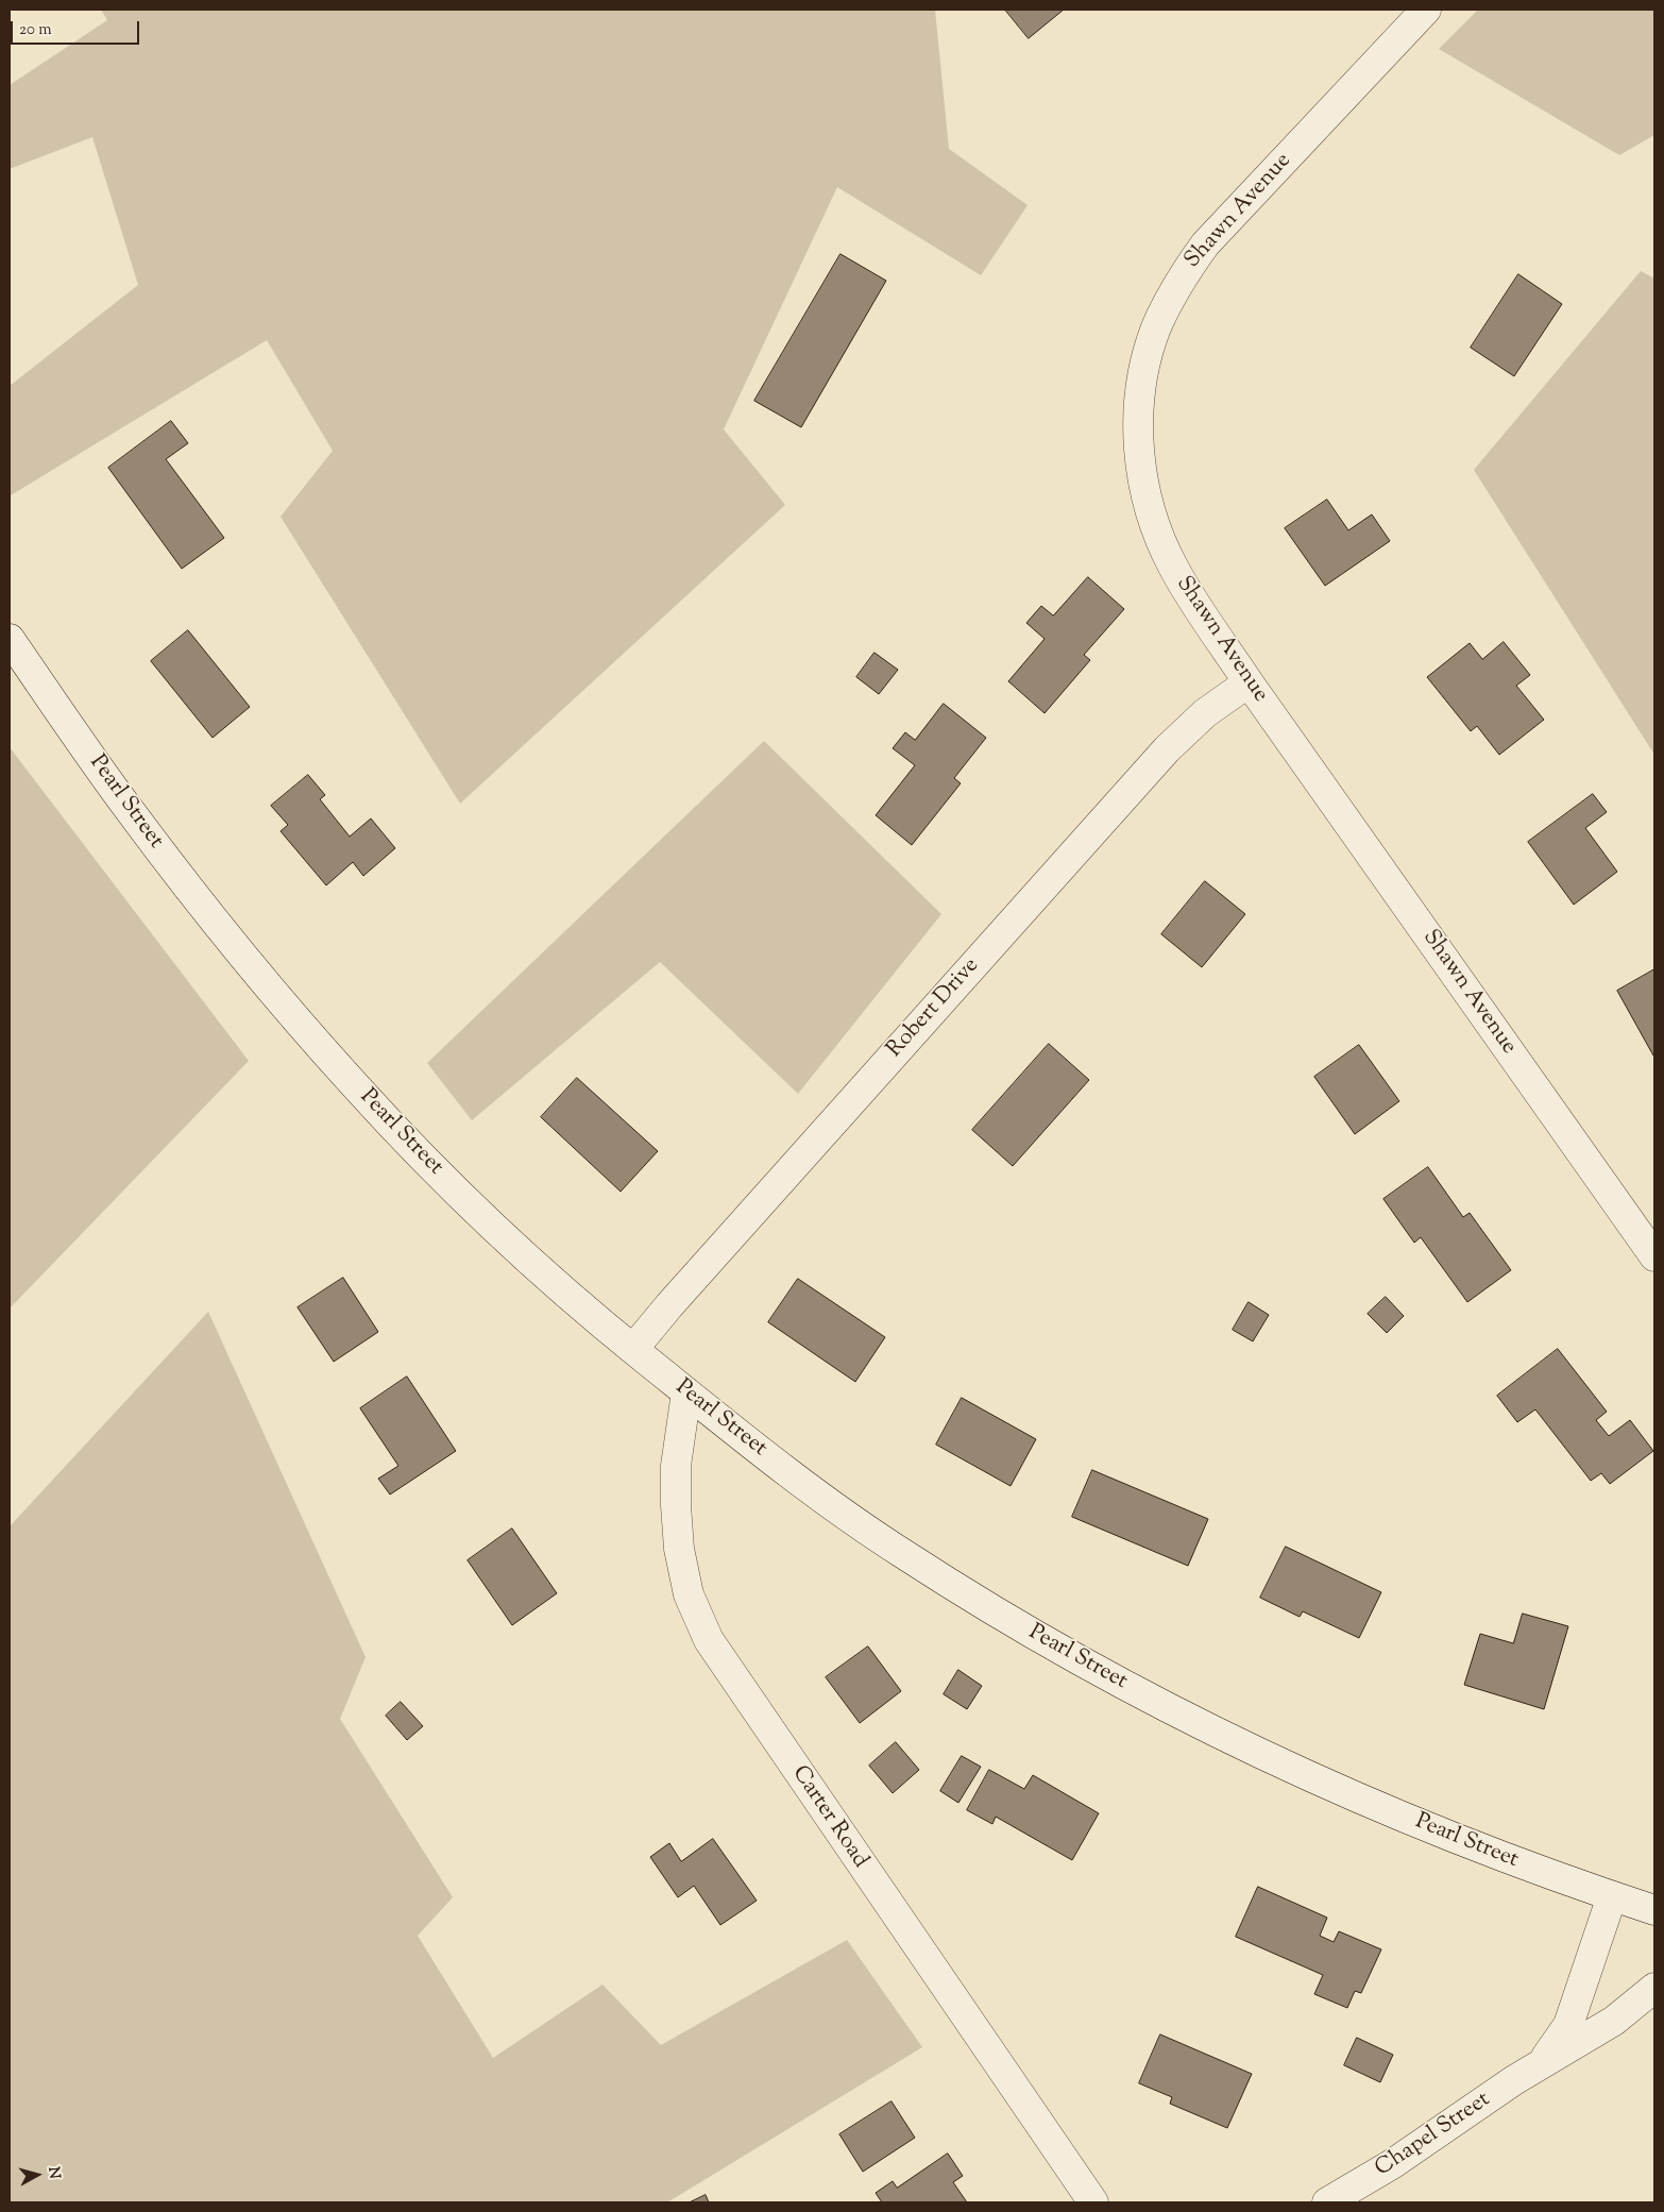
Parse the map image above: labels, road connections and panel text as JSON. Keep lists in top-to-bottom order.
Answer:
{
  "streets": {
    "street": [
      "Shawn Avenue",
      "Pearl Street",
      "Robert Drive",
      "Carter Road",
      "Chapel Street"
    ]
  },
  "crossings": [
    ["Shawn Avenue", "Robert Drive"],
    ["Pearl Street", "Robert Drive"],
    ["Pearl Street", "Carter Road"],
    ["Pearl Street", "Chapel Street"]
  ],
  "scale_bar": "20 m",
  "north": "right"
}
